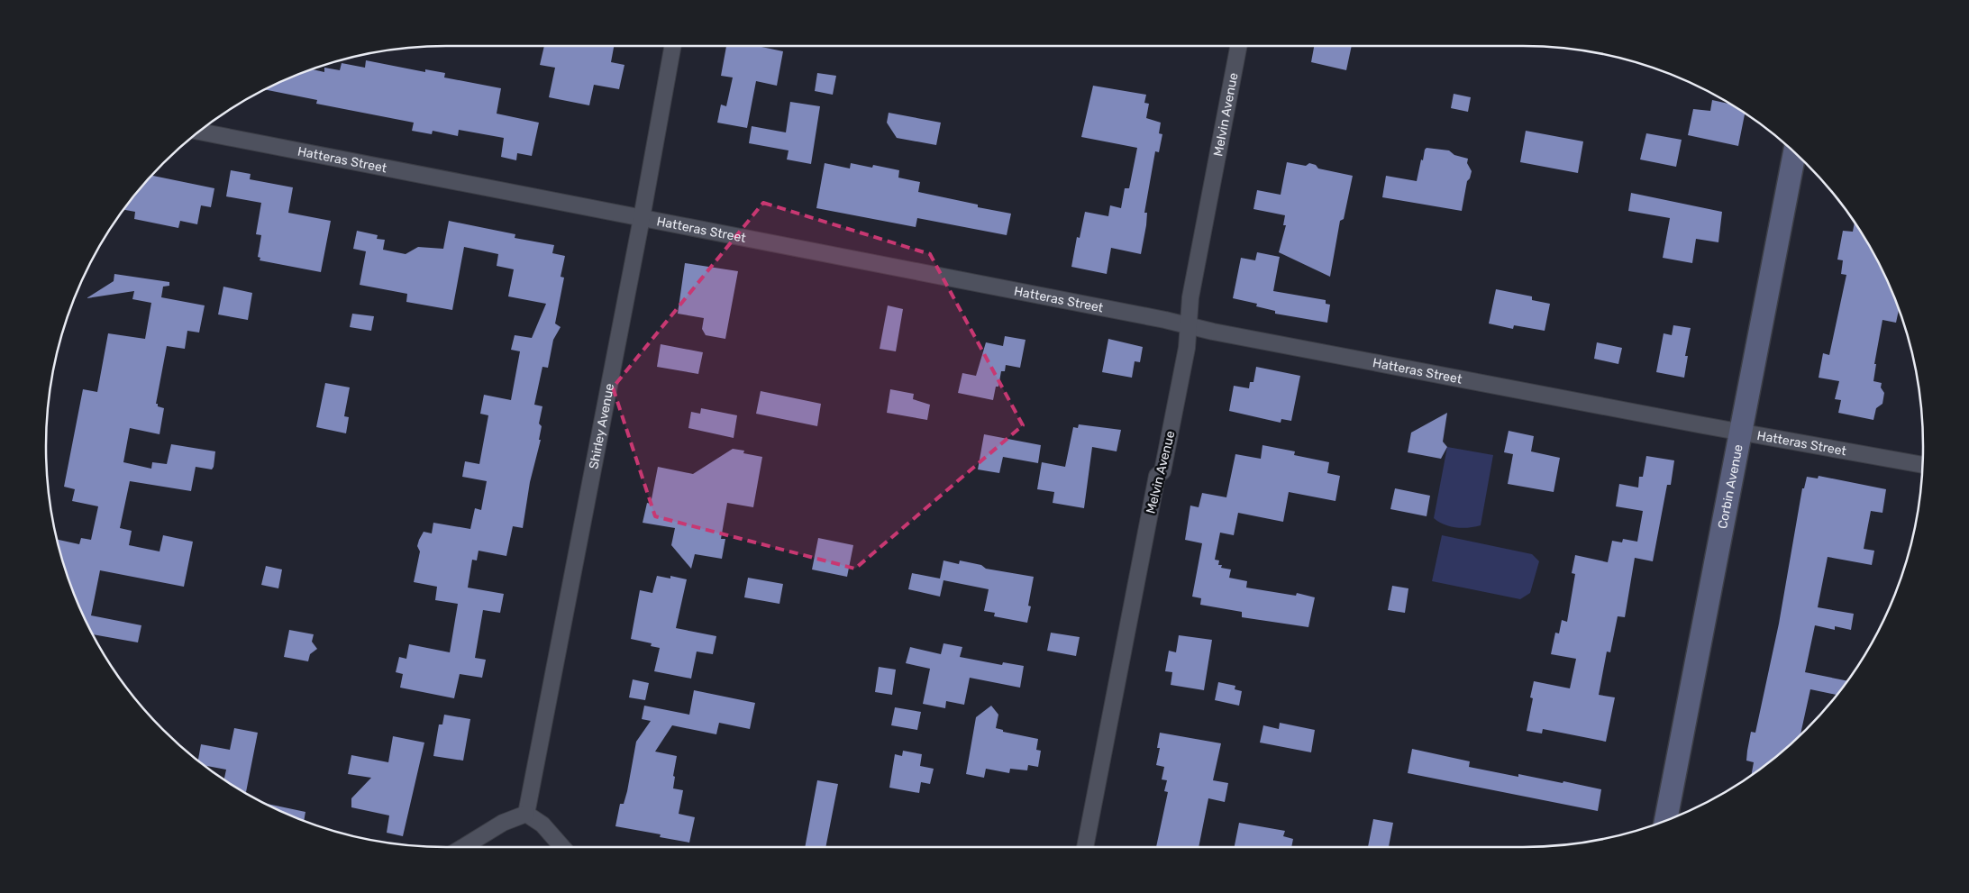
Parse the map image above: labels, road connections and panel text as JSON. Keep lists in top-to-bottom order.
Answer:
{
  "streets": {
    "main road": ["Corbin Avenue"],
    "street": ["Melvin Avenue", "Hatteras Street", "Shirley Avenue"]
  },
  "crossings": [
    ["Melvin Avenue", "Hatteras Street"],
    ["Hatteras Street", "Shirley Avenue"],
    ["Hatteras Street", "Corbin Avenue"]
  ]
}
